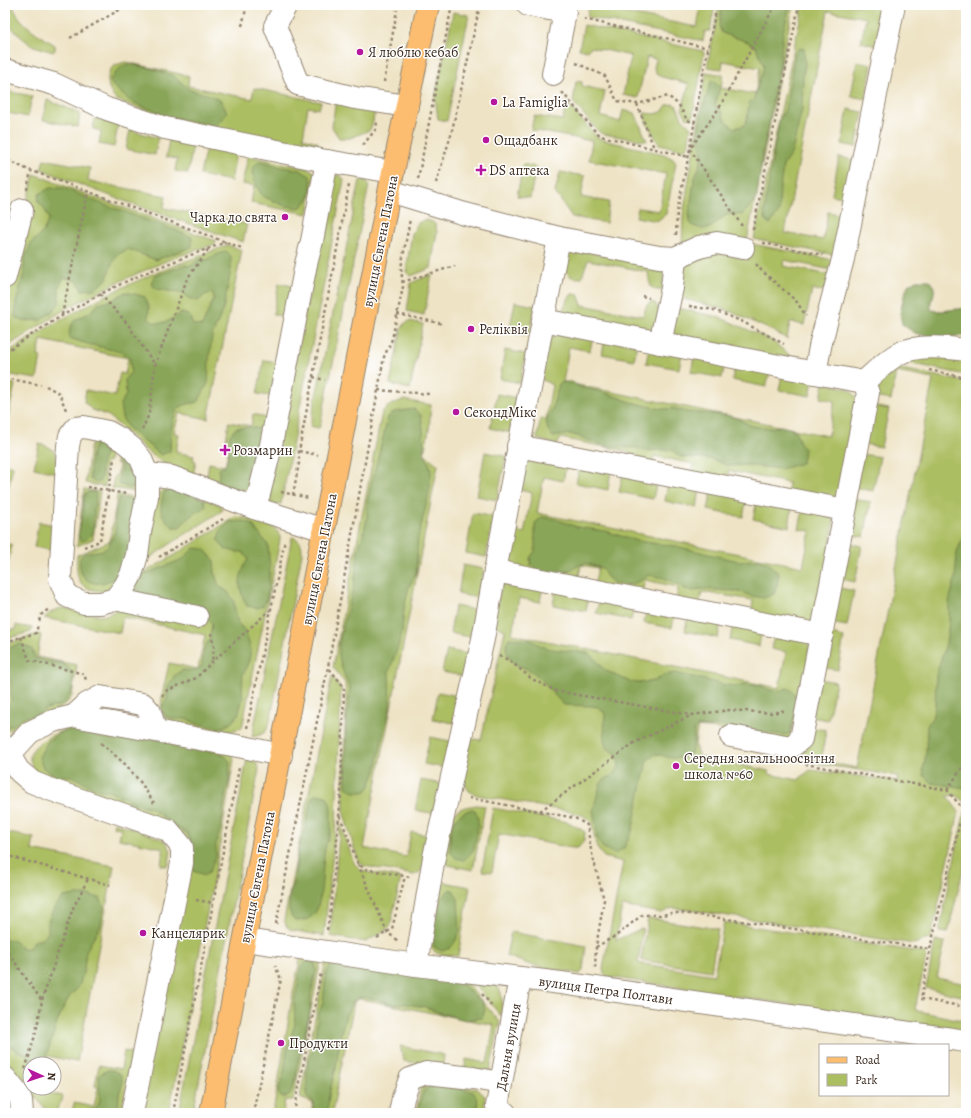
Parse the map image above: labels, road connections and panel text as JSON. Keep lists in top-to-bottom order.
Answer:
{
  "streets": {
    "main road": ["вулиця Євгена Патона"],
    "street": ["вулиця Петра Полтави", "Дальня вулиця"]
  },
  "crossings": [
    ["вулиця Євгена Патона", "вулиця Петра Полтави"],
    ["вулиця Петра Полтави", "Дальня вулиця"]
  ],
  "places": {
    "other": [
      "Я люблю кебаб",
      "La Famiglia",
      "Ощадбанк",
      "Чарка до свята",
      "Реліквія",
      "СекондМікс",
      "Середня загальноосвітня школа №60",
      "Канцелярик",
      "Продукти"
    ],
    "health": ["DS аптека", "Розмарин"]
  },
  "legend": ["Road", "Park"],
  "north": "right"
}
